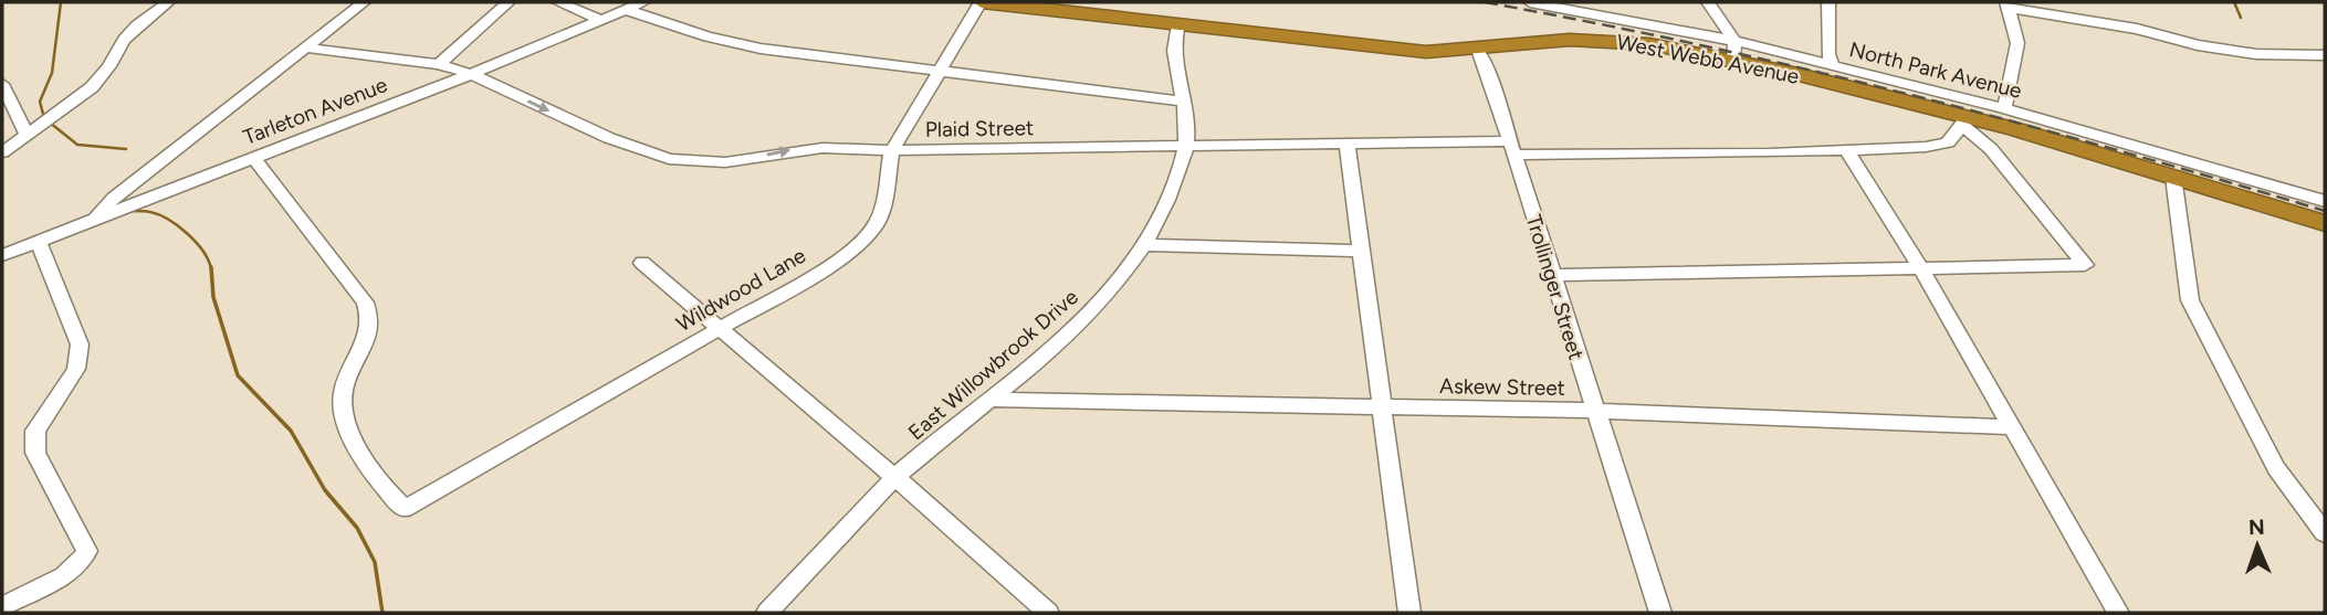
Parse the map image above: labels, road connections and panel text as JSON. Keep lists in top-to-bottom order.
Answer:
{
  "streets": {
    "highway": ["West Webb Avenue"],
    "street": [
      "North Park Avenue",
      "Tarleton Avenue",
      "Plaid Street",
      "Trollinger Street",
      "Wildwood Lane",
      "East Willowbrook Drive",
      "Askew Street"
    ]
  },
  "crossings": [
    ["West Webb Avenue", "North Park Avenue"],
    ["West Webb Avenue", "Plaid Street"],
    ["West Webb Avenue", "Trollinger Street"],
    ["West Webb Avenue", "Wildwood Lane"],
    ["West Webb Avenue", "East Willowbrook Drive"],
    ["Tarleton Avenue", "Plaid Street"],
    ["Tarleton Avenue", "Wildwood Lane"],
    ["Plaid Street", "Trollinger Street"],
    ["Plaid Street", "Wildwood Lane"],
    ["Plaid Street", "East Willowbrook Drive"],
    ["Trollinger Street", "Askew Street"],
    ["East Willowbrook Drive", "Askew Street"]
  ],
  "north": "top"
}
